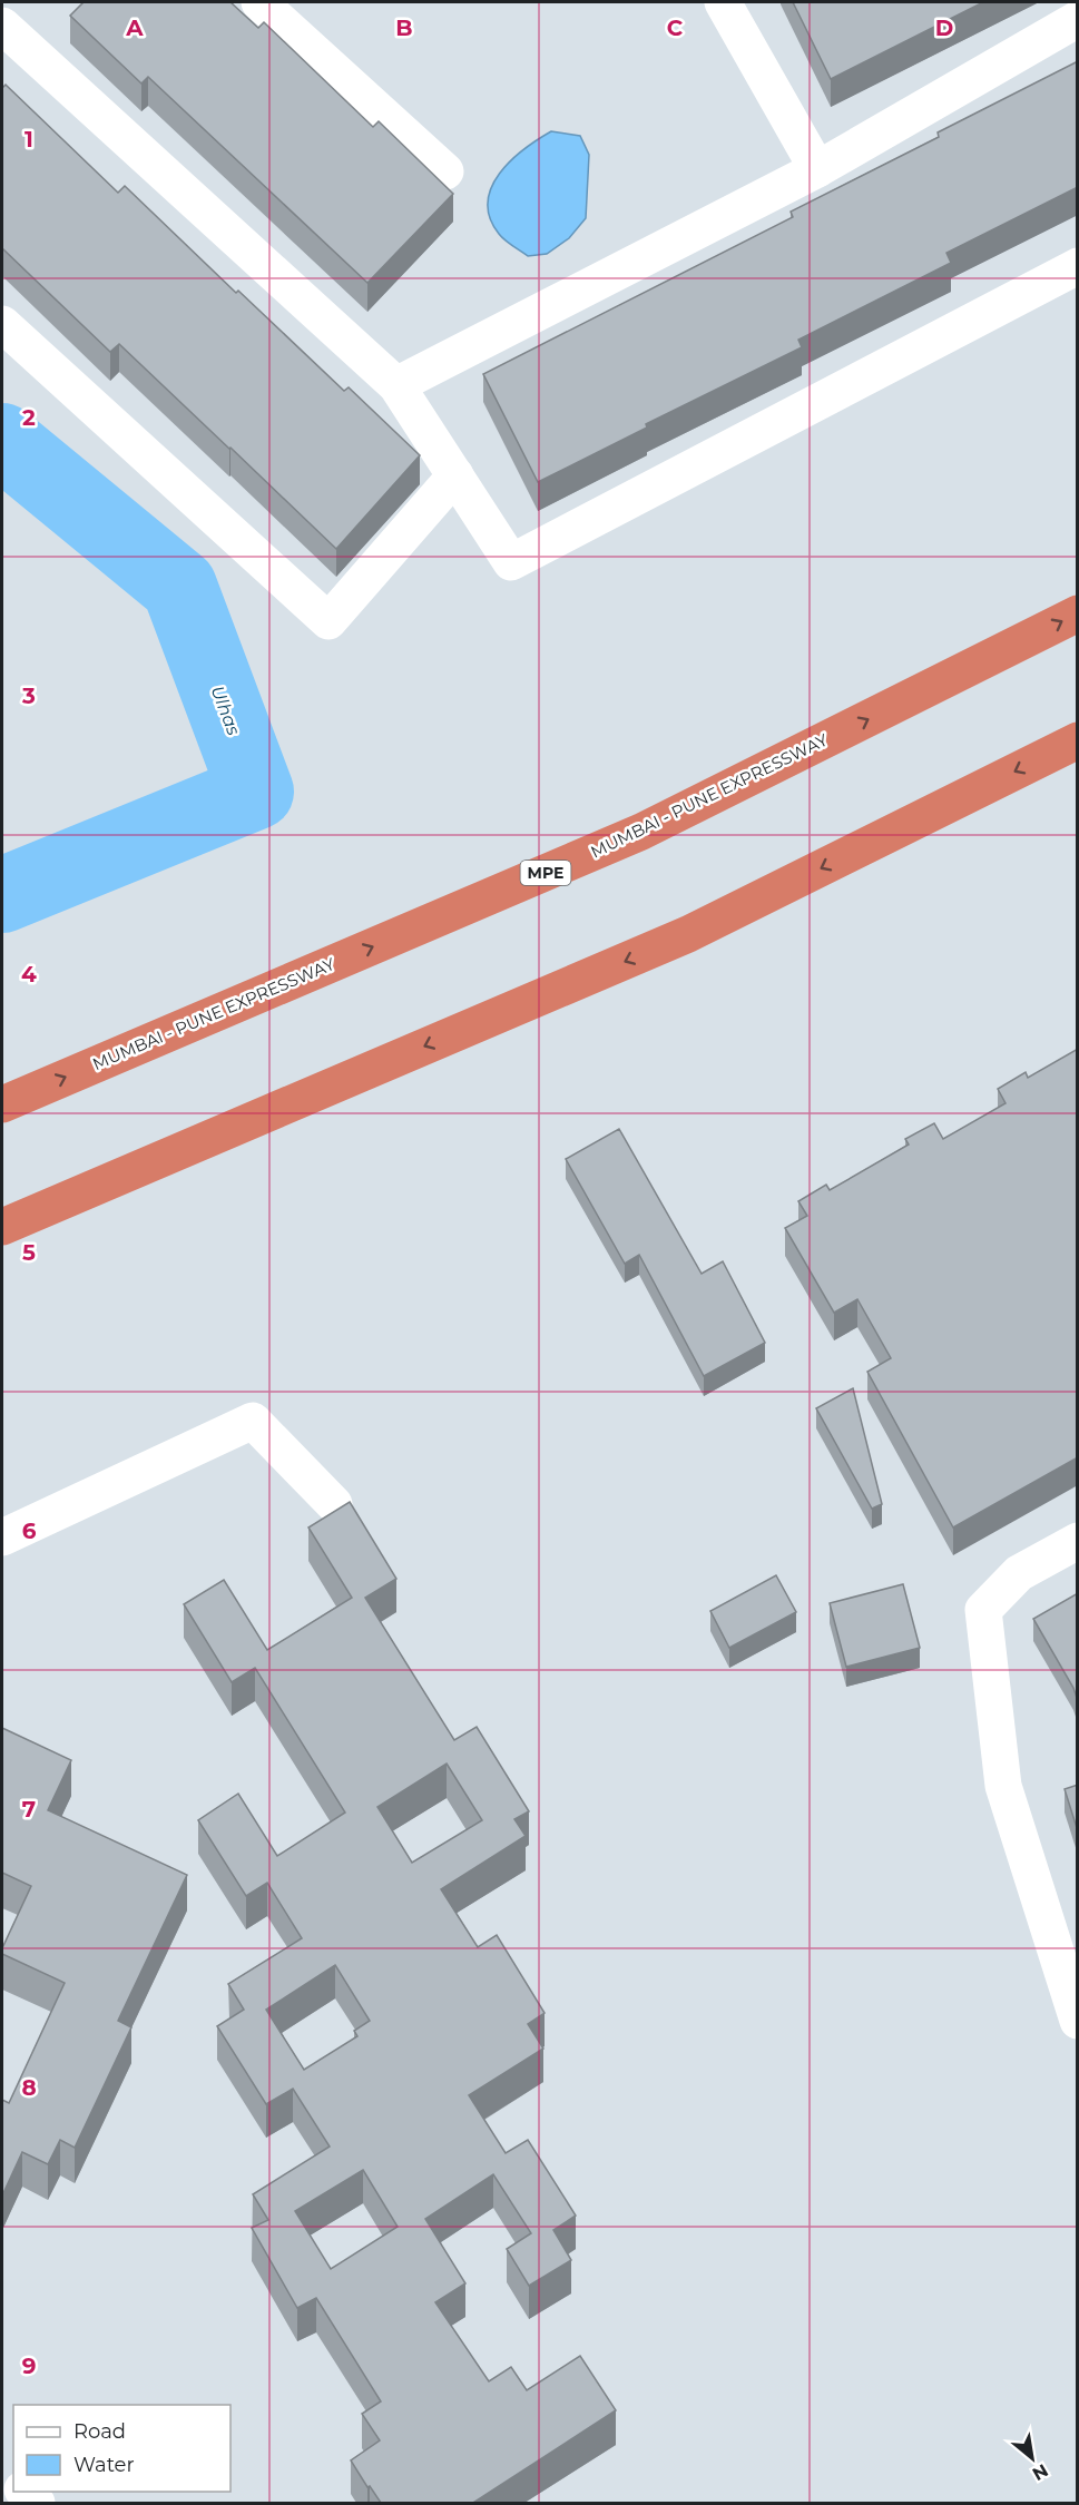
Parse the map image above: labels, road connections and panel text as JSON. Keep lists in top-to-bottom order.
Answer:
{
  "streets": {
    "highway": ["MUMBAI - PUNE EXPRESSWAY", "MPE"]
  },
  "water": ["Ulhas"],
  "legend": ["Road", "Water"],
  "north": "bottom right",
  "grid": {
    "columns": [
      "A",
      "B",
      "C",
      "D"
    ],
    "rows": [
      "1",
      "2",
      "3",
      "4",
      "5",
      "6",
      "7",
      "8",
      "9"
    ]
  }
}
